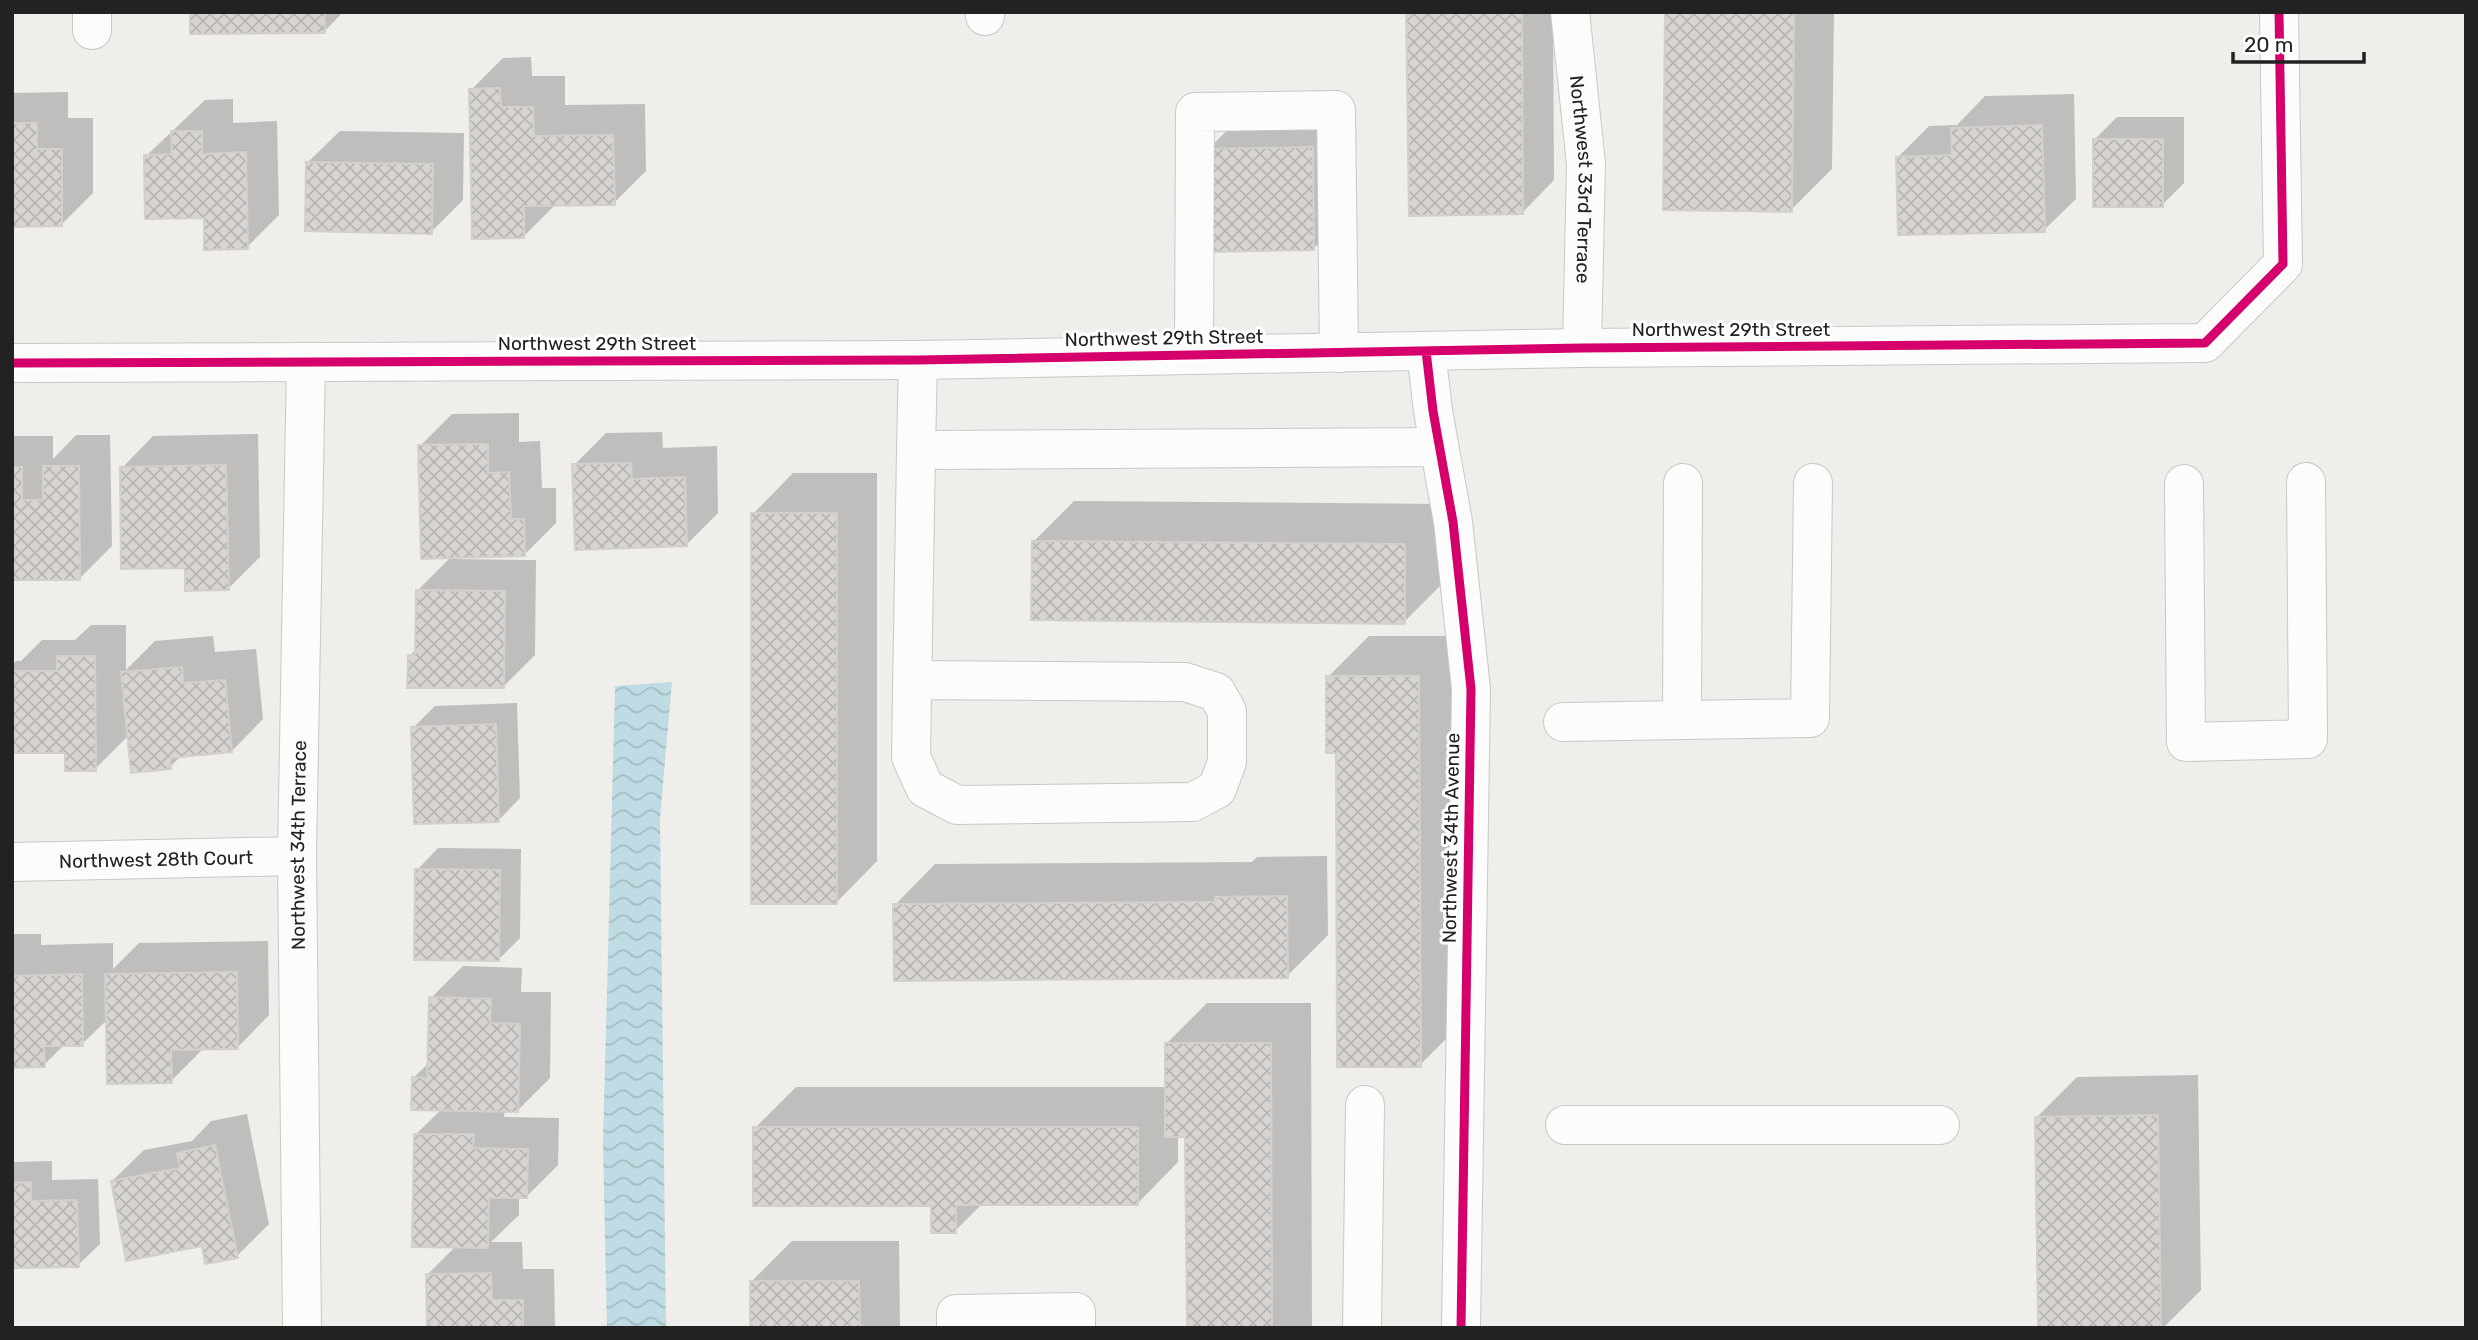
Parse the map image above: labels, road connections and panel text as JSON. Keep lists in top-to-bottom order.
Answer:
{
  "streets": {
    "street": [
      "Northwest 33rd Terrace",
      "Northwest 29th Street",
      "Northwest 34th Avenue",
      "Northwest 34th Terrace",
      "Northwest 28th Court"
    ]
  },
  "crossings": [
    ["Northwest 33rd Terrace", "Northwest 29th Street"],
    ["Northwest 29th Street", "Northwest 34th Avenue"],
    ["Northwest 29th Street", "Northwest 34th Terrace"],
    ["Northwest 34th Terrace", "Northwest 28th Court"]
  ],
  "scale_bar": "20 m"
}
